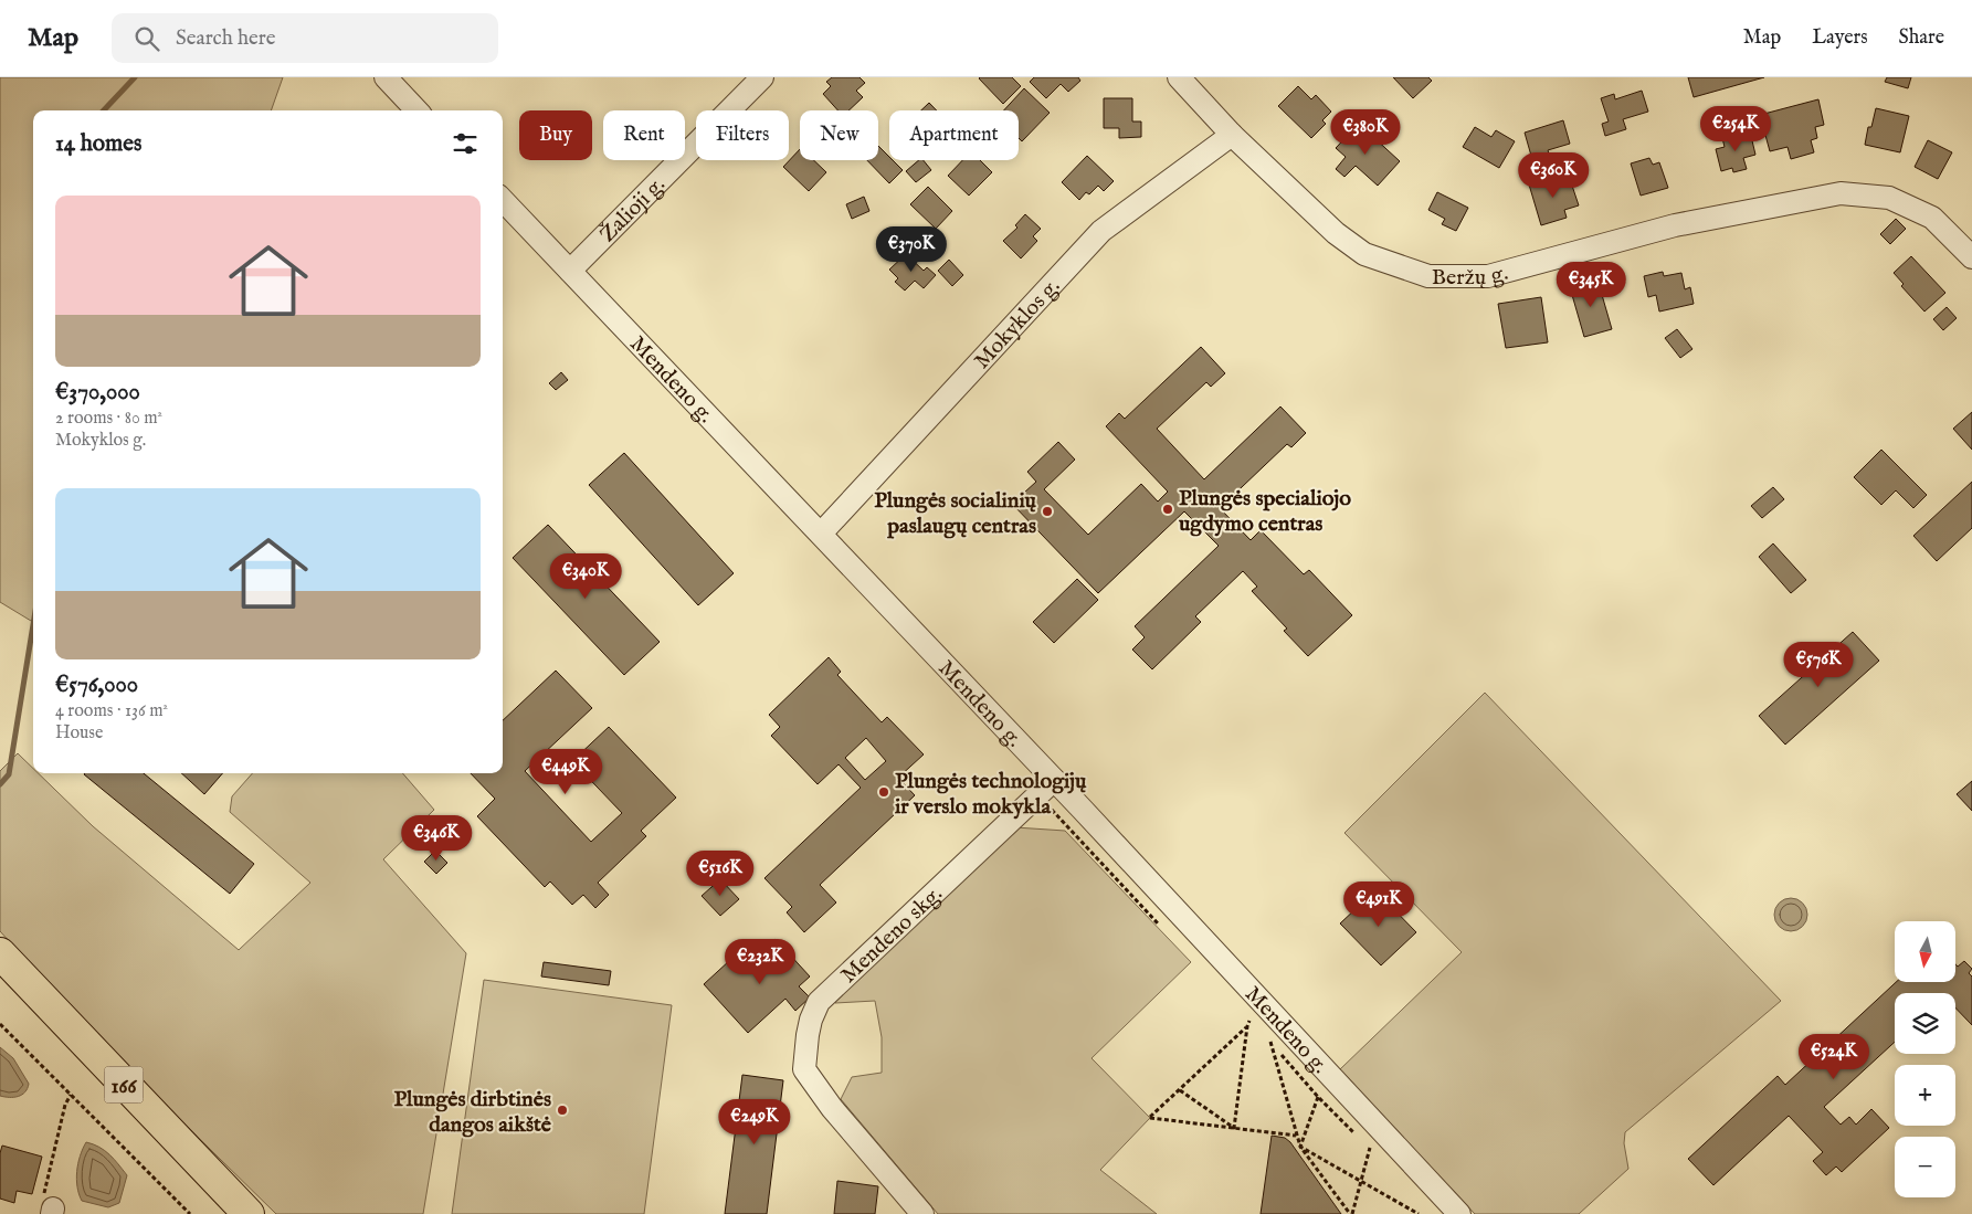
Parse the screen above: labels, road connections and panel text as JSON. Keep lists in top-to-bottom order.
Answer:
{
  "streets": {
    "main road": ["166"],
    "street": [
      "Žalioji g.",
      "Beržų g.",
      "Mokyklos g.",
      "Mendeno g.",
      "Mendeno skg."
    ]
  },
  "crossings": [
    ["Žalioji g.", "Mendeno g."],
    ["Beržų g.", "Mokyklos g."],
    ["Mokyklos g.", "Mendeno g."],
    ["Mendeno g.", "Mendeno skg."]
  ],
  "places": [
    "Plungės specialiojo ugdymo centras",
    "Plungės socialinių paslaugų centras",
    "Plungės technologijų ir verslo mokykla",
    "Plungės dirbtinės dangos aikštė"
  ],
  "north": "bottom",
  "page": {
    "header": "Map",
    "search": "Search here",
    "nav": ["Map", "Layers", "Share"],
    "price": [
      "€254K",
      "€380K",
      "€360K",
      "€370K",
      "€345K",
      "€340K",
      "€576K",
      "€449K",
      "€346K",
      "€516K",
      "€491K",
      "€232K",
      "€524K",
      "€249K"
    ],
    "chip": [
      "Buy",
      "Rent",
      "Filters",
      "New",
      "Apartment"
    ],
    "heading": "14 homes",
    "list": [
      {
        "name": "€370,000",
        "note": "2 rooms · 80 m² · Mokyklos g."
      },
      {
        "name": "€576,000",
        "note": "4 rooms · 136 m² · House"
      }
    ],
    "map_buttons": ["+", "−"]
  }
}
